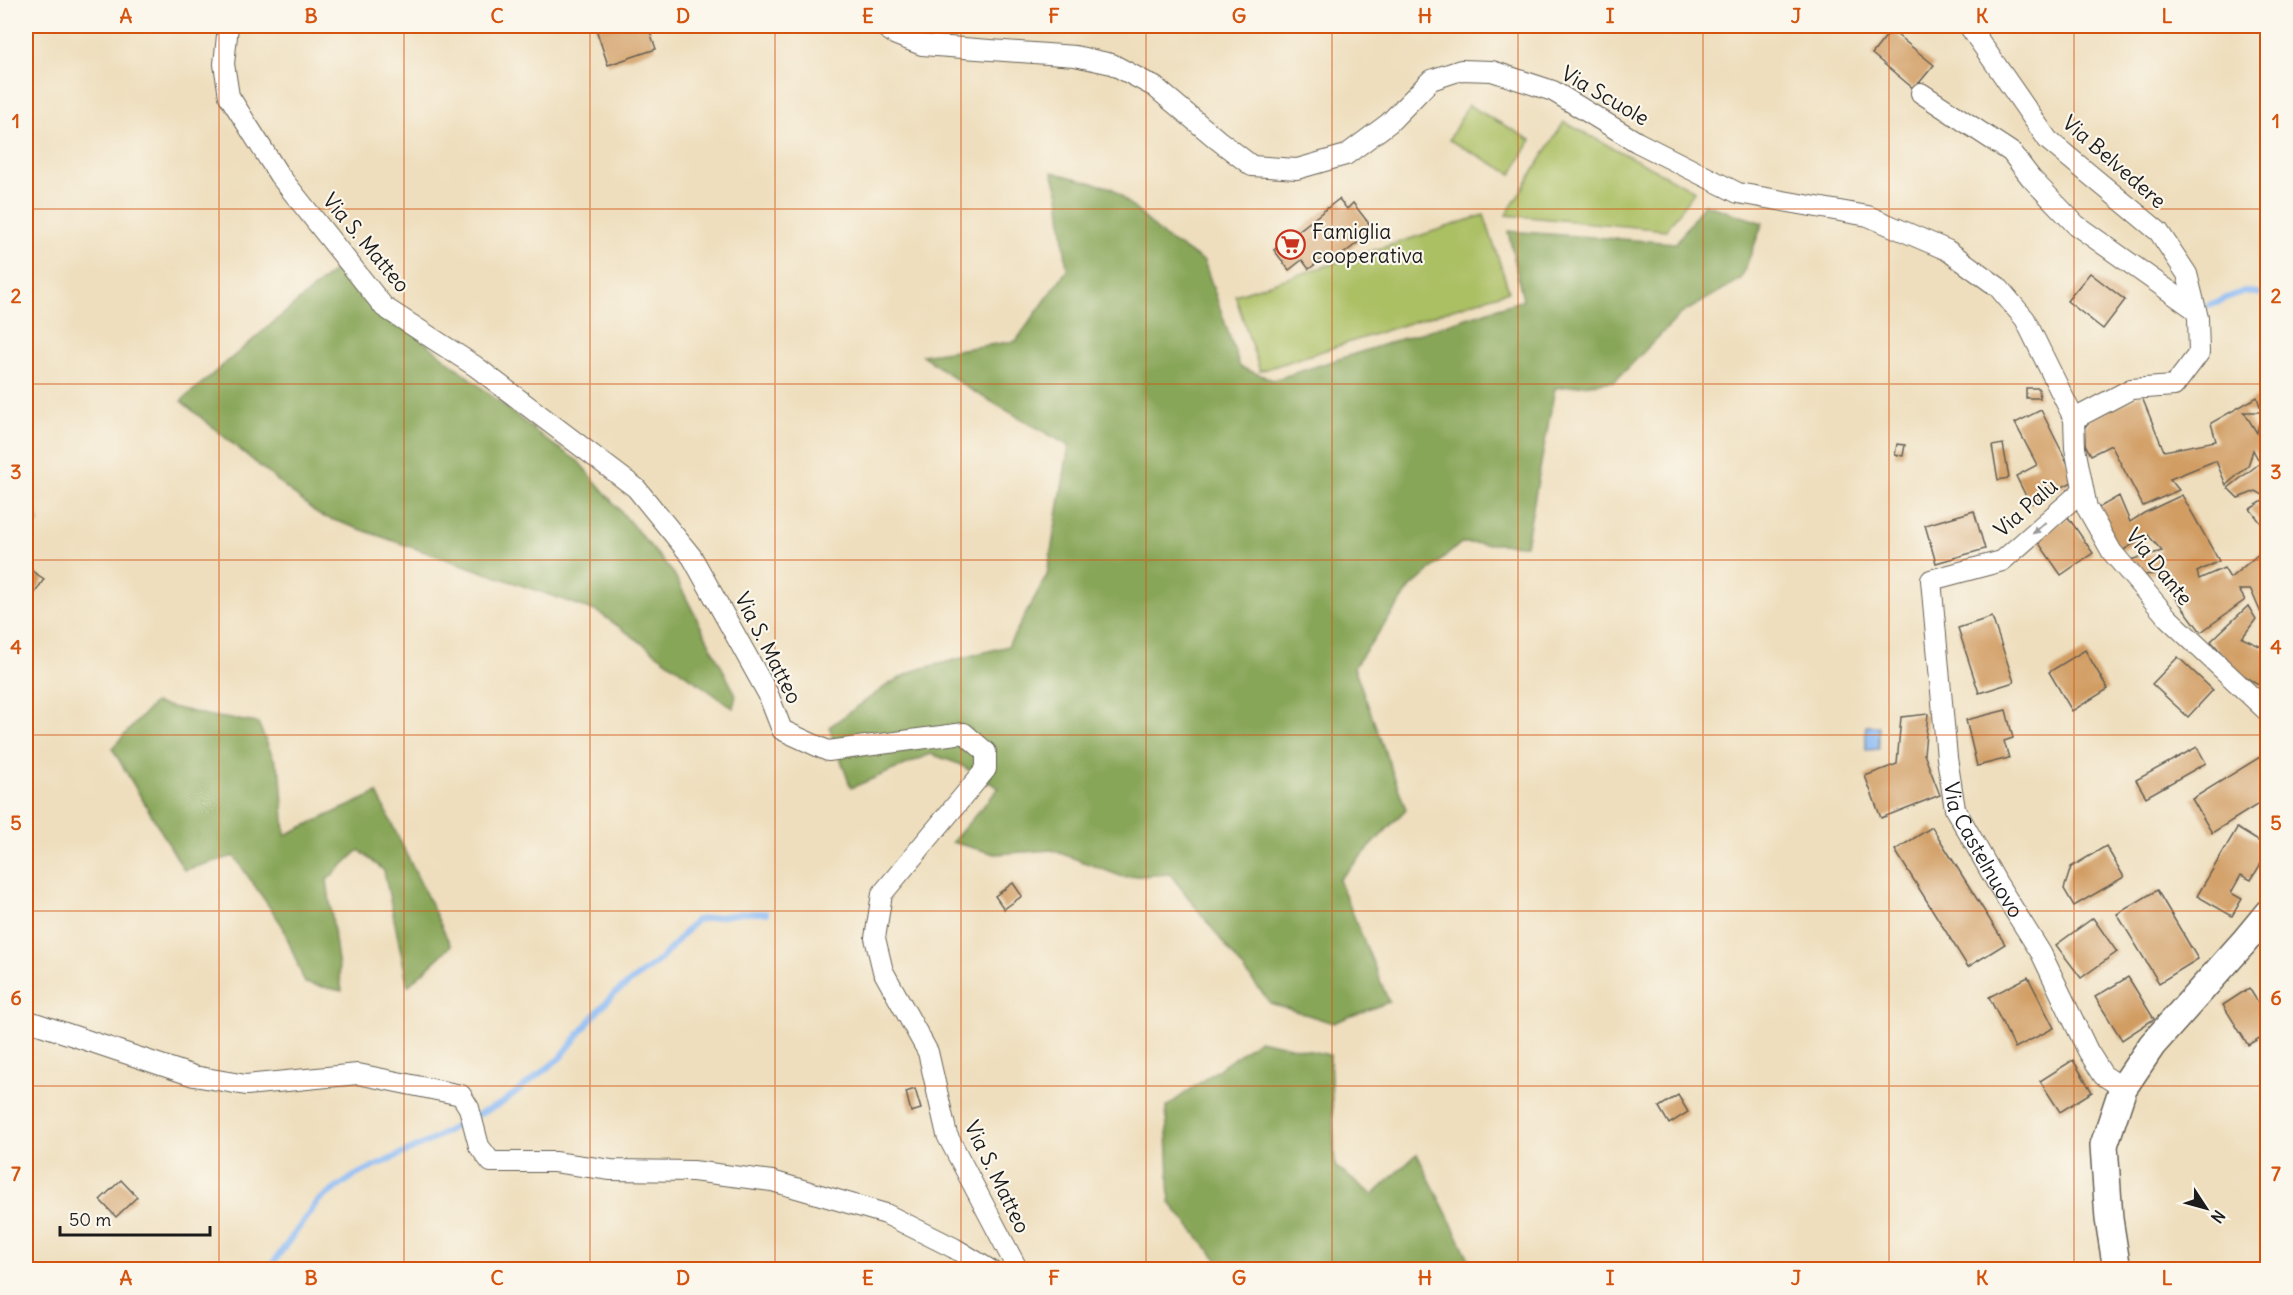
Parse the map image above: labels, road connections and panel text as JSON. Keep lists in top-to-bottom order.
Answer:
{
  "streets": {
    "street": [
      "Via Scuole",
      "Via Belvedere",
      "Via S. Matteo",
      "Via Palù",
      "Via Dante",
      "Via Castelnuovo"
    ]
  },
  "crossings": [
    ["Via Scuole", "Via Belvedere"],
    ["Via Scuole", "Via Dante"],
    ["Via Belvedere", "Via Dante"],
    ["Via Palù", "Via Dante"],
    ["Via Palù", "Via Castelnuovo"]
  ],
  "one_way": ["Via Palù"],
  "places": {
    "supermarket": ["Famiglia cooperativa"]
  },
  "scale_bar": "50 m",
  "north": "bottom right",
  "grid": {
    "columns": [
      "A",
      "B",
      "C",
      "D",
      "E",
      "F",
      "G",
      "H",
      "I",
      "J",
      "K",
      "L"
    ],
    "rows": [
      "1",
      "2",
      "3",
      "4",
      "5",
      "6",
      "7"
    ]
  }
}
